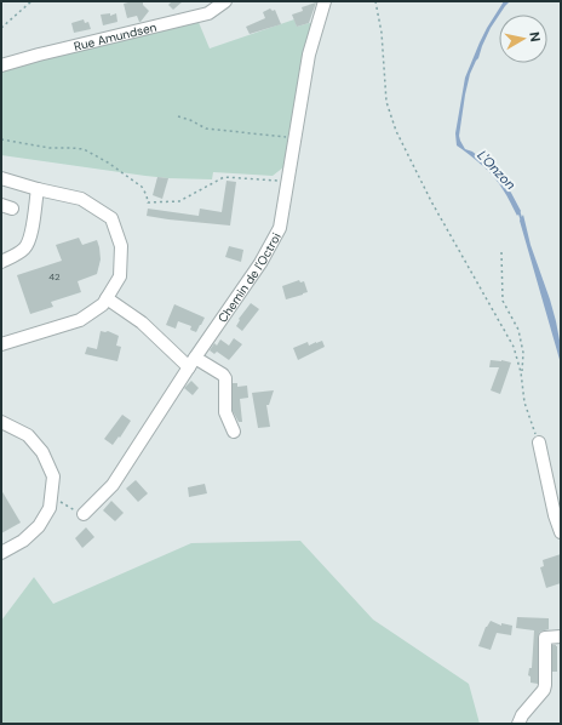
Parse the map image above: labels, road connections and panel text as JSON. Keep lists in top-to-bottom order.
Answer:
{
  "streets": {
    "street": ["Rue Amundsen", "Chemin de l'Octroi"]
  },
  "water": ["L'Onzon"],
  "house_numbers": ["42"],
  "north": "right"
}
